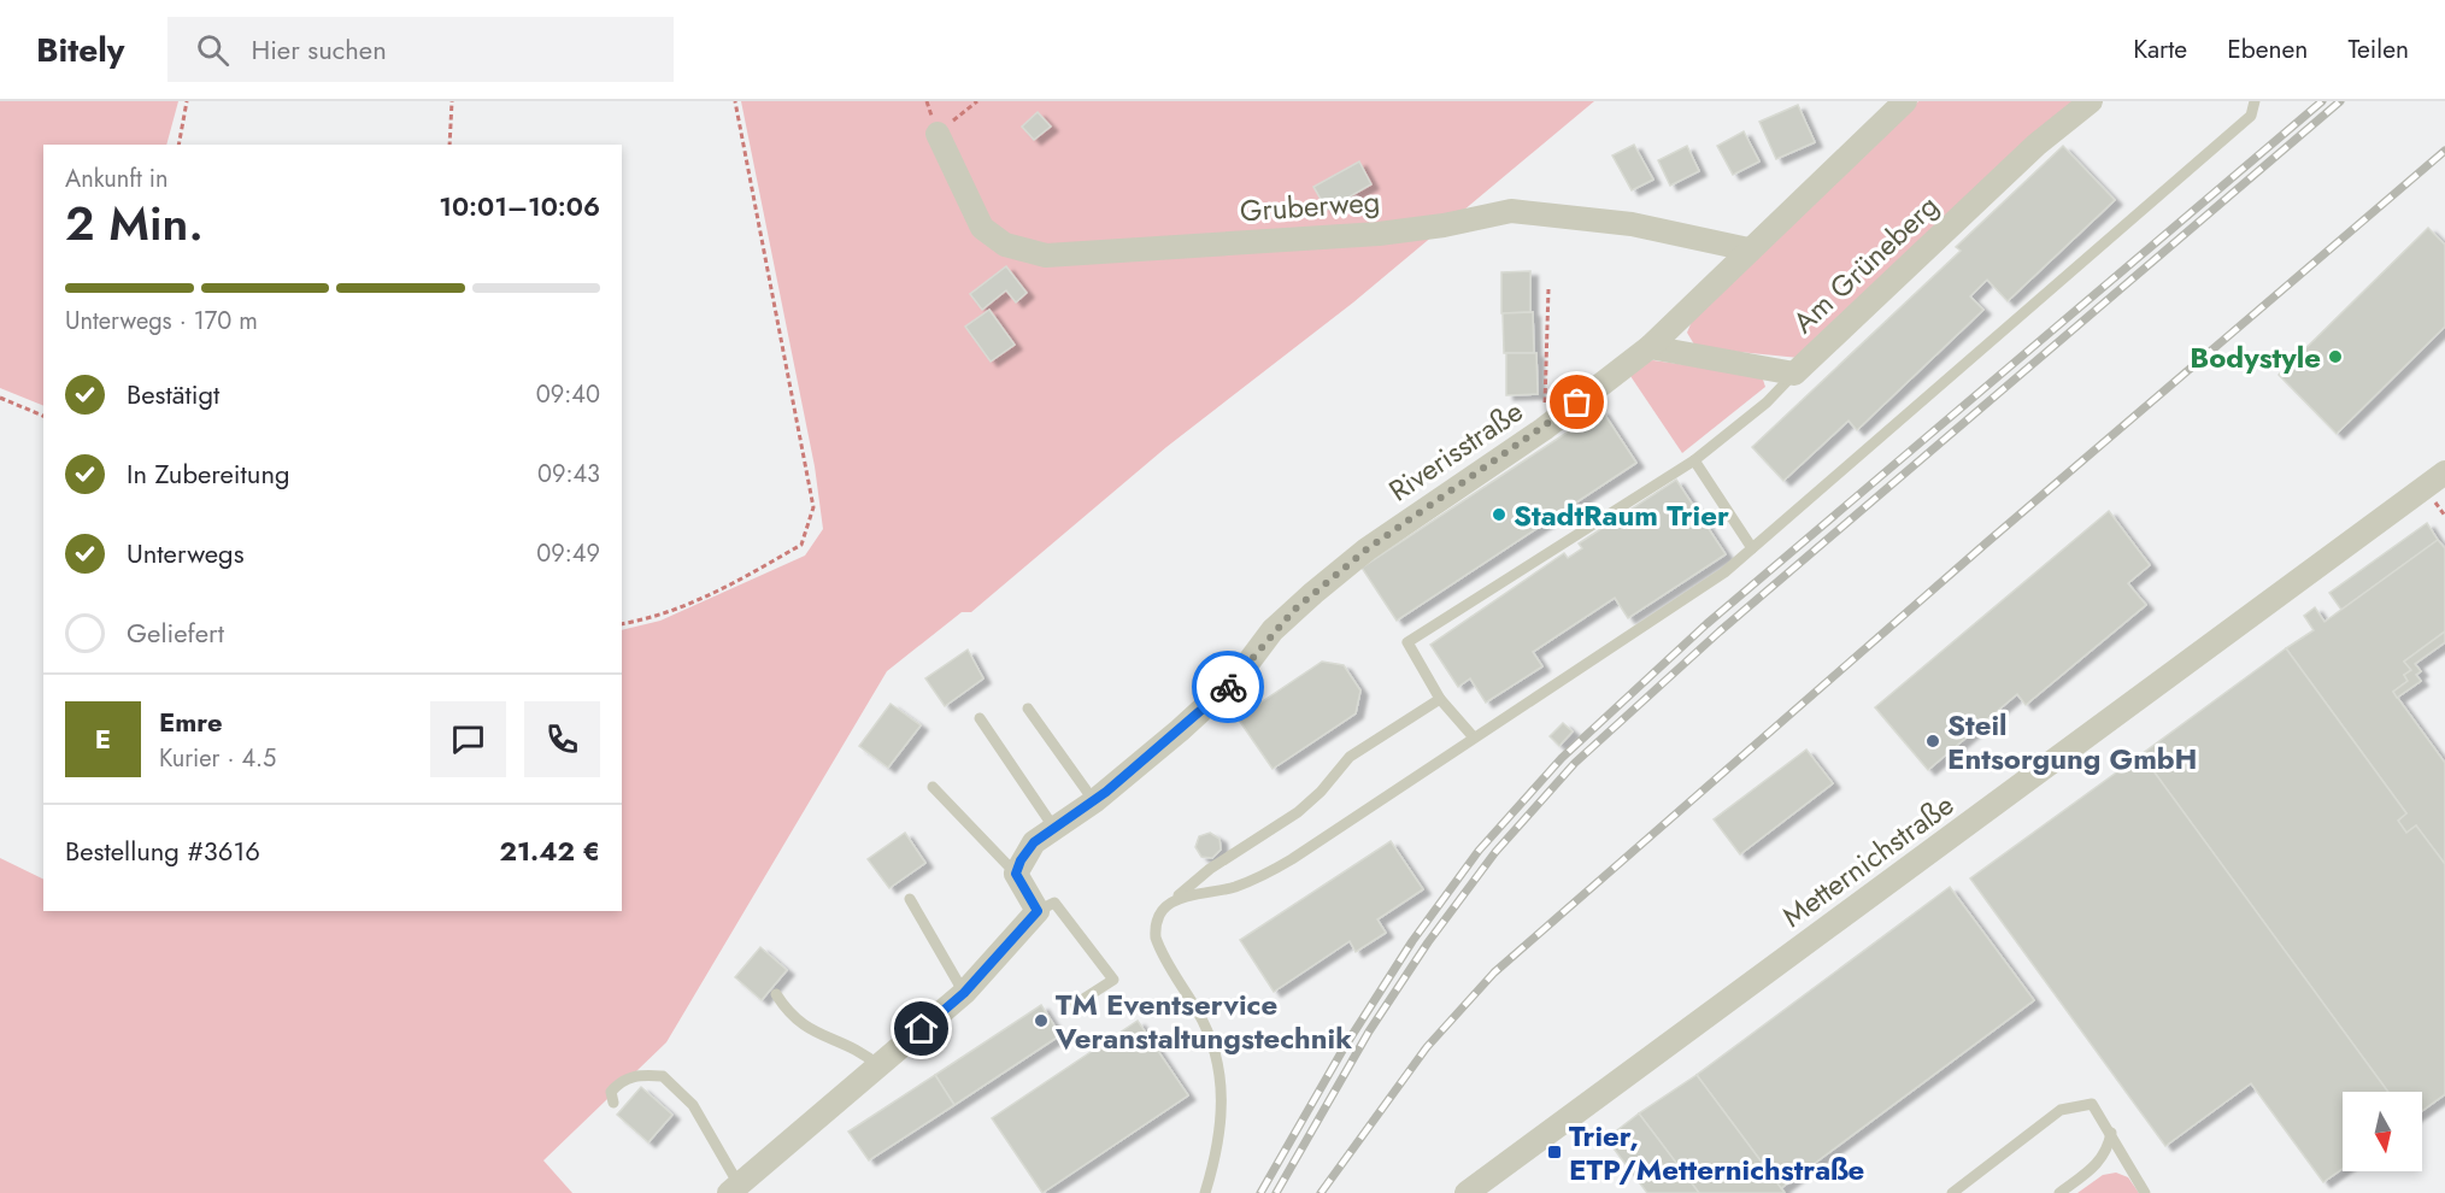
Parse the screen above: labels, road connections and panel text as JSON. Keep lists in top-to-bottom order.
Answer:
{
  "streets": {
    "street": [
      "Gruberweg",
      "Am Grüneberg",
      "Riverisstraße",
      "Metternichstraße"
    ]
  },
  "crossings": [
    ["Gruberweg", "Riverisstraße"],
    ["Am Grüneberg", "Riverisstraße"]
  ],
  "places": {
    "other": [
      "Bodystyle",
      "StadtRaum Trier",
      "Steil Entsorgung GmbH",
      "TM Eventservice Veranstaltungstechnik"
    ],
    "transit": ["Trier, ETP/Metternichstraße"]
  },
  "north": "bottom",
  "page": {
    "header": "Bitely",
    "search": "Hier suchen",
    "nav": ["Karte", "Ebenen", "Teilen"],
    "heading": ["2 Min.", "Ankunft in", "10:01–10:06"],
    "panel": [
      "Emre",
      "Kurier · 4.5",
      "Bestellung #3616",
      "21.42 €"
    ],
    "bar": "Unterwegs · 170 m",
    "list": [
      ["Bestätigt", "09:40"],
      ["In Zubereitung", "09:43"],
      ["Unterwegs", "09:49"],
      "Geliefert"
    ],
    "round": "E"
  }
}
